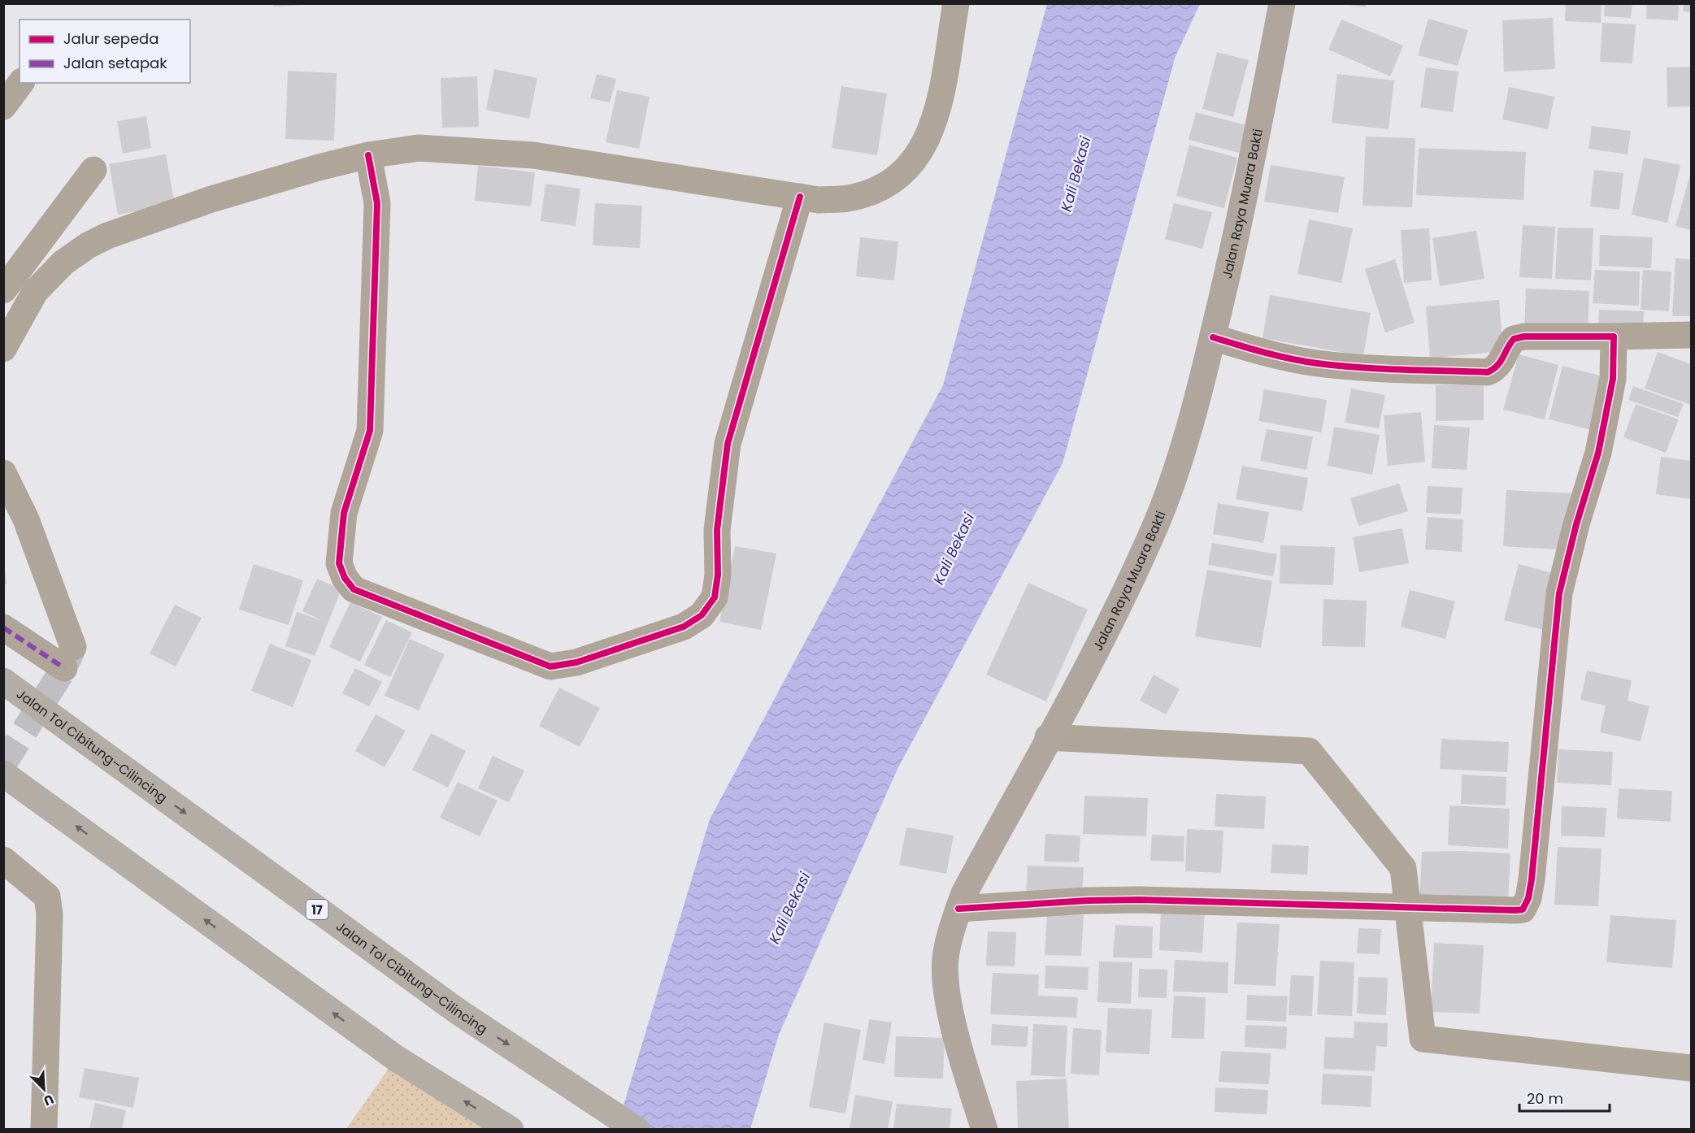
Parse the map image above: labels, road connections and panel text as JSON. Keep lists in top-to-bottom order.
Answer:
{
  "streets": {
    "highway": ["Jalan Tol Cibitung–Cilincing", "17"],
    "main road": ["Jalan Raya Muara Bakti"]
  },
  "water": ["Kali Bekasi"],
  "legend": ["Jalur sepeda", "Jalan setapak"],
  "scale_bar": "20 m",
  "north": "bottom right"
}
